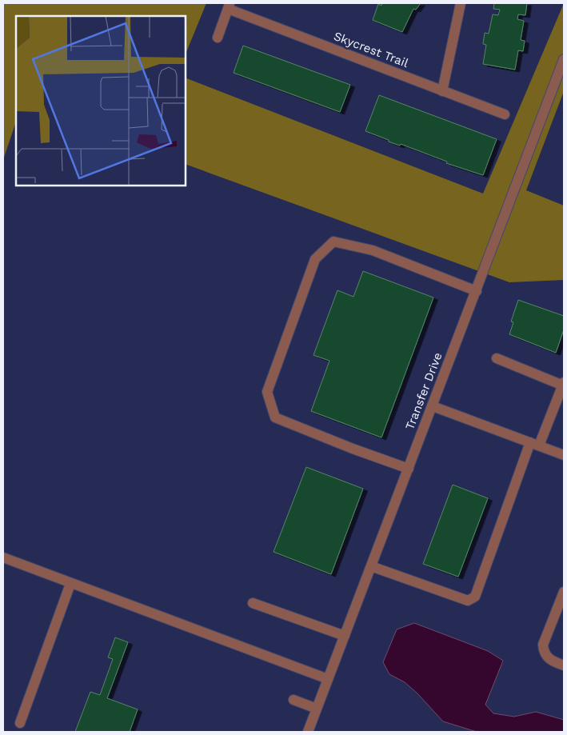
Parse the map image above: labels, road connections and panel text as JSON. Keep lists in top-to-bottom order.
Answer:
{
  "streets": {
    "street": ["Skycrest Trail", "Transfer Drive"]
  }
}
